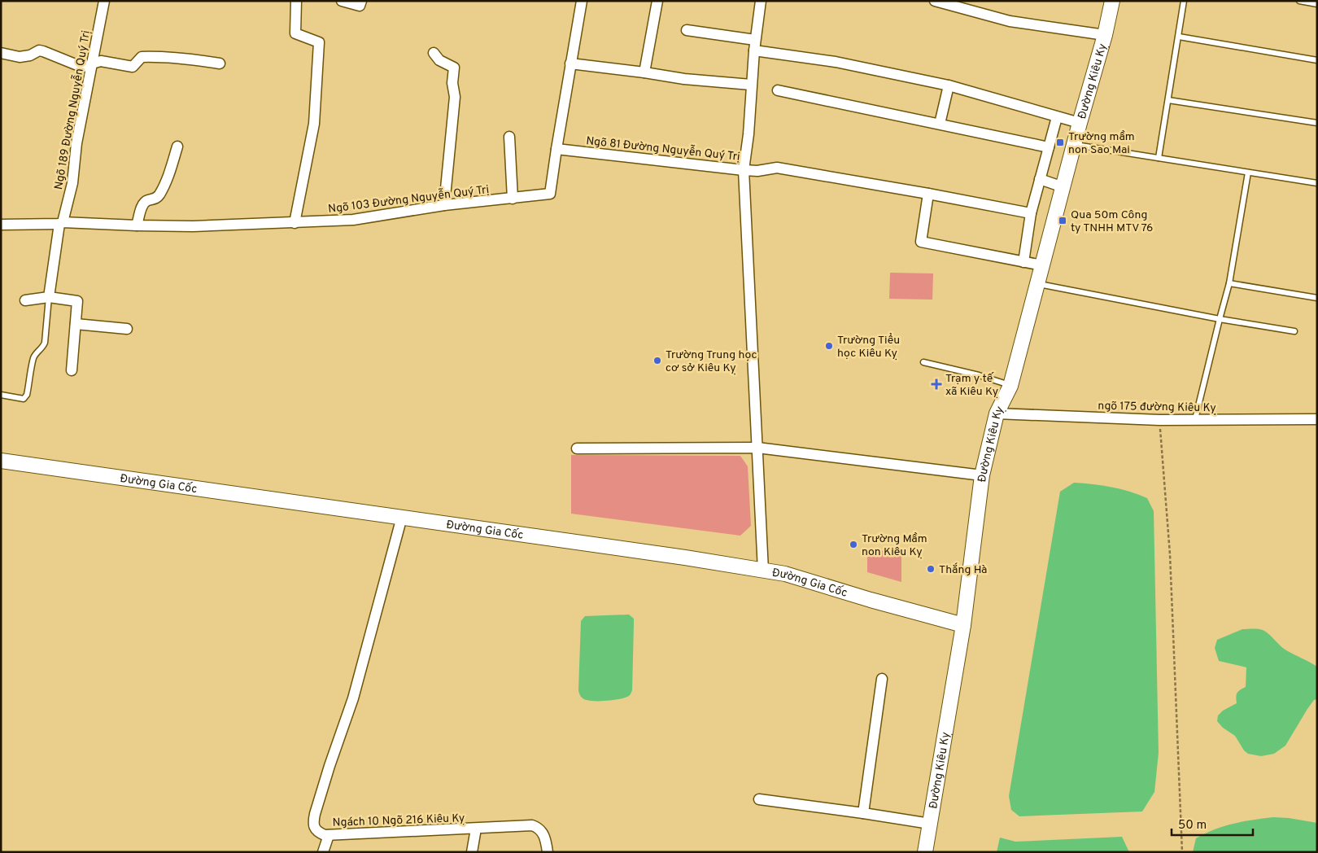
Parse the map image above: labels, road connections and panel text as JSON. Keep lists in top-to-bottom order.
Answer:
{
  "streets": {
    "street": [
      "Đường Kiêu Kỵ",
      "Ngõ 189 Đường Nguyễn Quý Trị",
      "Ngõ 81 Đường Nguyễn Quý Trị",
      "Ngõ 103 Đường Nguyễn Quý Trị",
      "ngõ 175 đường Kiêu Kỵ",
      "Đường Gia Cốc",
      "Ngách 10 Ngõ 216 Kiêu Kỵ"
    ]
  },
  "crossings": [
    ["Đường Kiêu Kỵ", "ngõ 175 đường Kiêu Kỵ"],
    ["Đường Kiêu Kỵ", "Đường Gia Cốc"],
    ["Ngõ 189 Đường Nguyễn Quý Trị", "Ngõ 103 Đường Nguyễn Quý Trị"],
    ["Ngõ 81 Đường Nguyễn Quý Trị", "Ngõ 103 Đường Nguyễn Quý Trị"],
    ["Đường Gia Cốc", "Ngách 10 Ngõ 216 Kiêu Kỵ"]
  ],
  "places": {
    "transit": ["Trường mầm non Sao Mai", "Qua 50m Công ty TNHH MTV 76"],
    "other": [
      "Trường Tiểu học Kiêu Kỵ",
      "Trường Trung học cơ sở Kiêu Kỵ",
      "Trường Mầm non Kiêu Kỵ",
      "Thắng Hà"
    ],
    "health": ["Trạm y tế xã Kiêu Kỵ"]
  },
  "scale_bar": "50 m"
}
